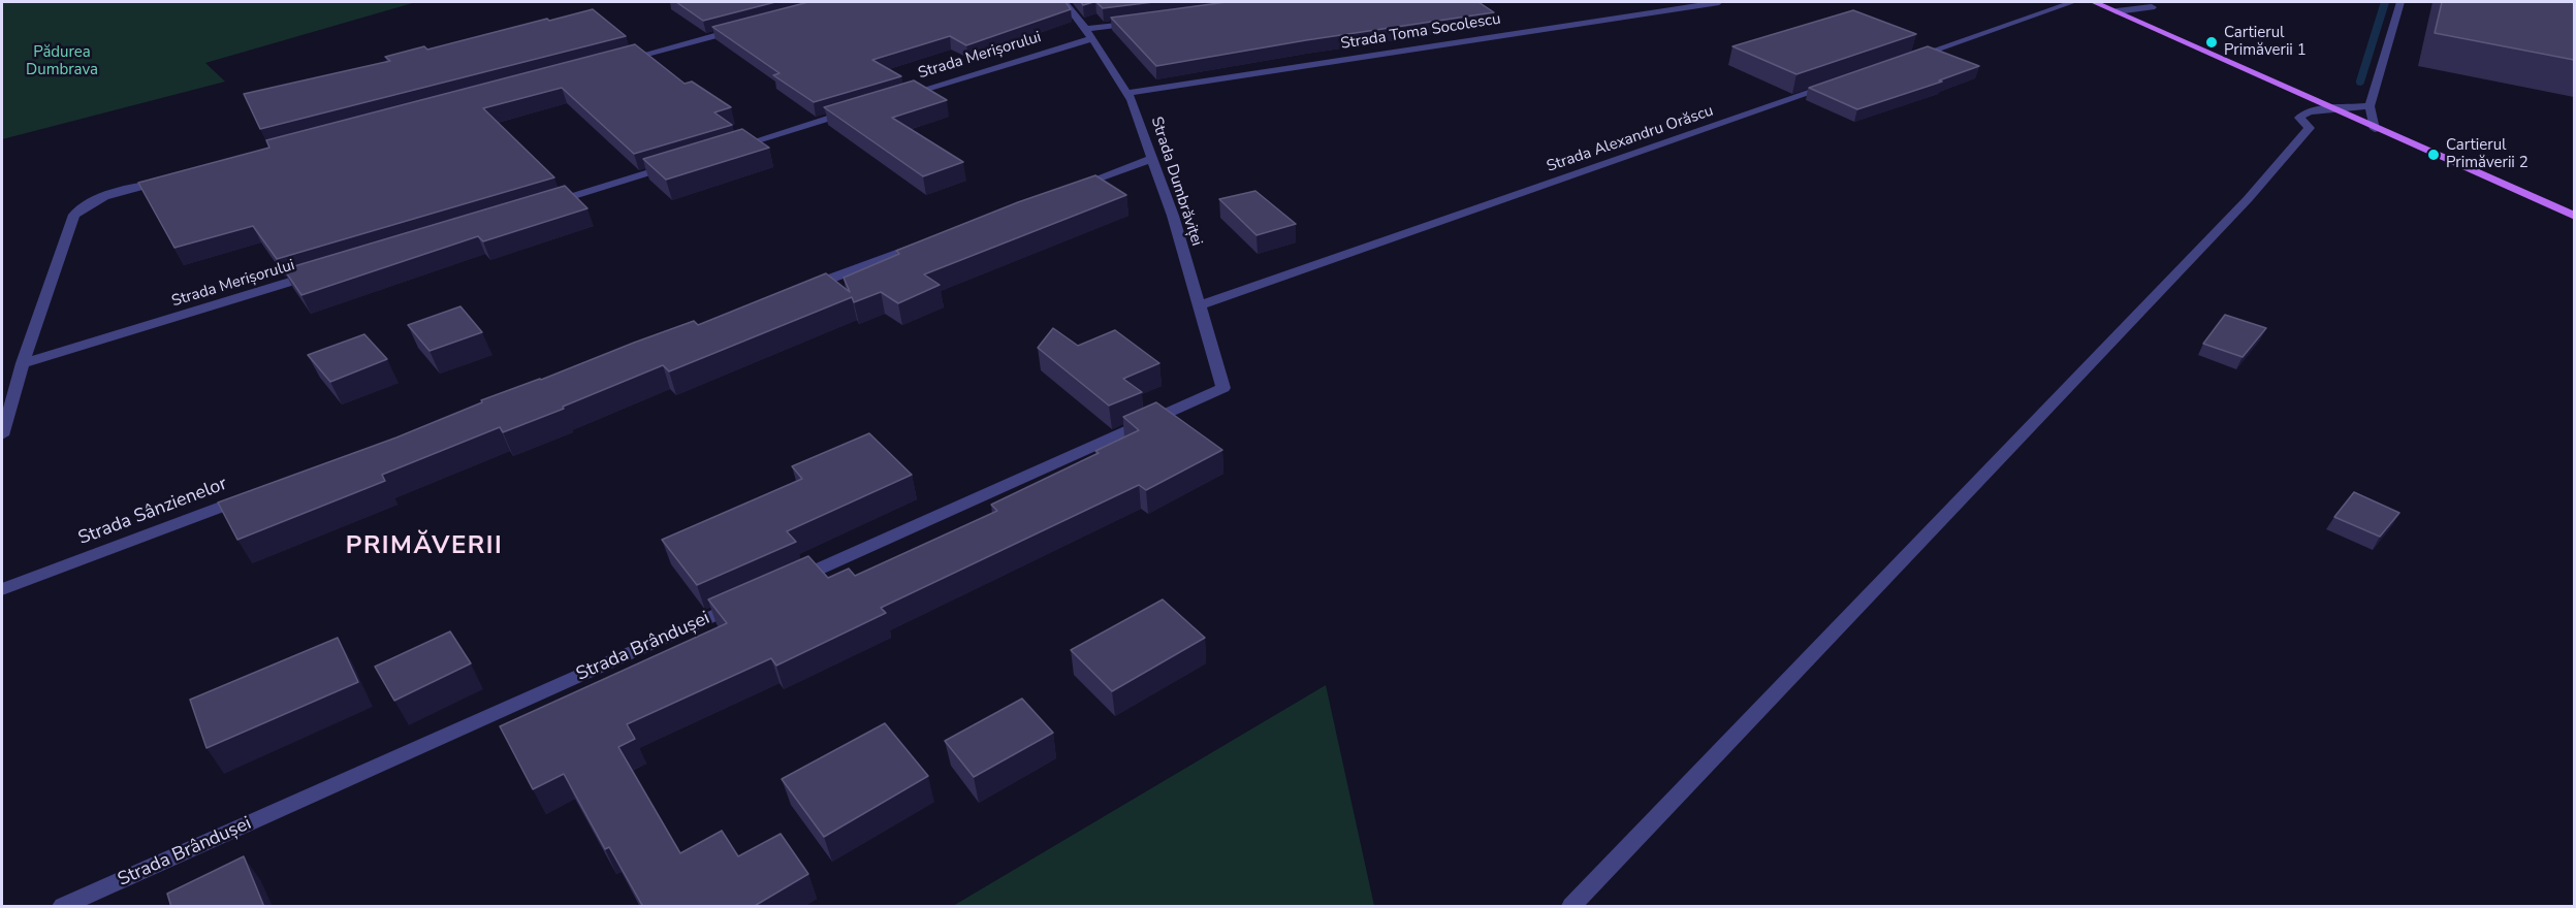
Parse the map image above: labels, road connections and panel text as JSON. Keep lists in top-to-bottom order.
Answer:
{
  "streets": {
    "street": [
      "Strada Toma Socolescu",
      "Strada Merișorului",
      "Strada Alexandru Orăscu",
      "Strada Dumbrăviței",
      "Strada Sânzienelor",
      "Strada Brândușei"
    ]
  },
  "crossings": [
    ["Strada Toma Socolescu", "Strada Dumbrăviței"],
    ["Strada Merișorului", "Strada Dumbrăviței"],
    ["Strada Alexandru Orăscu", "Strada Dumbrăviței"]
  ],
  "districts": ["PRIMĂVERII"],
  "parks": ["Pădurea Dumbrava"],
  "places": ["Cartierul Primăverii 1", "Cartierul Primăverii 2"]
}
